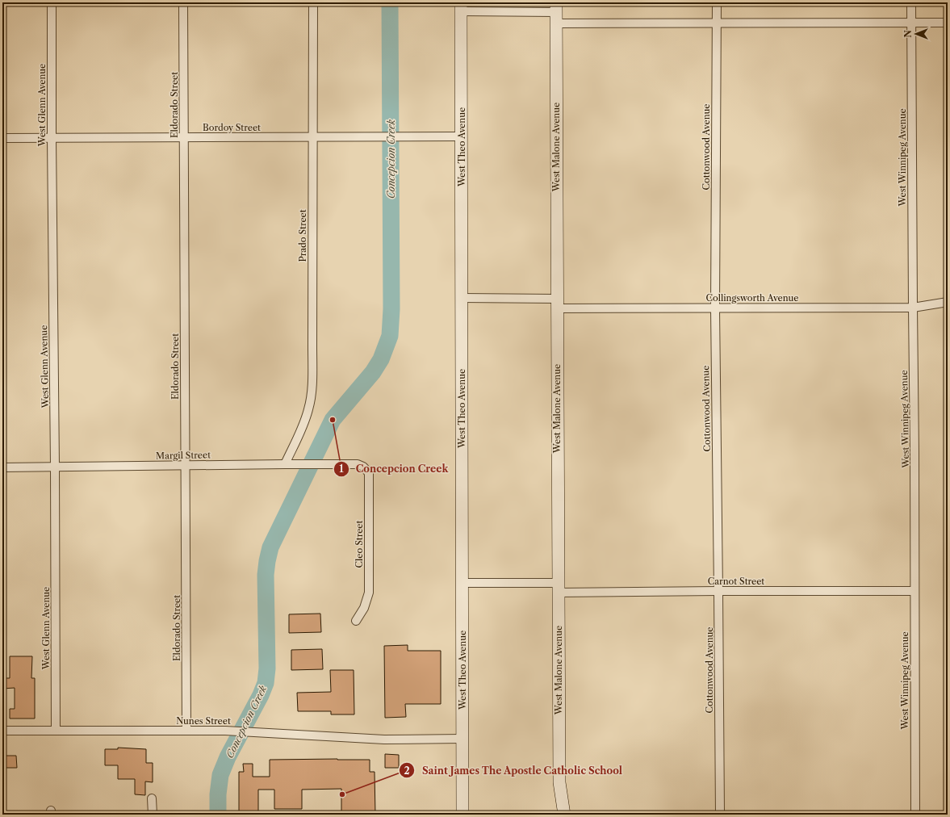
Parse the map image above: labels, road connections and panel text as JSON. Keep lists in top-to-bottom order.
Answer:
{
  "streets": {
    "street": [
      "West Glenn Avenue",
      "Eldorado Street",
      "Bordoy Street",
      "West Theo Avenue",
      "West Malone Avenue",
      "Cottonwood Avenue",
      "West Winnipeg Avenue",
      "Prado Street",
      "Collingsworth Avenue",
      "Margil Street",
      "Cleo Street",
      "Carnot Street",
      "Nunes Street"
    ]
  },
  "crossings": [
    ["West Glenn Avenue", "Bordoy Street"],
    ["West Glenn Avenue", "Margil Street"],
    ["West Glenn Avenue", "Nunes Street"],
    ["Eldorado Street", "Bordoy Street"],
    ["Eldorado Street", "Margil Street"],
    ["Eldorado Street", "Nunes Street"],
    ["Bordoy Street", "West Theo Avenue"],
    ["Bordoy Street", "Prado Street"],
    ["West Theo Avenue", "Collingsworth Avenue"],
    ["West Theo Avenue", "Carnot Street"],
    ["West Theo Avenue", "Nunes Street"],
    ["West Malone Avenue", "Collingsworth Avenue"],
    ["West Malone Avenue", "Carnot Street"],
    ["Cottonwood Avenue", "Collingsworth Avenue"],
    ["Cottonwood Avenue", "Carnot Street"],
    ["West Winnipeg Avenue", "Collingsworth Avenue"],
    ["West Winnipeg Avenue", "Carnot Street"],
    ["Prado Street", "Margil Street"],
    ["Margil Street", "Cleo Street"]
  ],
  "water": ["Concepcion Creek"],
  "places": ["Concepcion Creek", "Saint James The Apostle Catholic School"],
  "north": "left"
}
